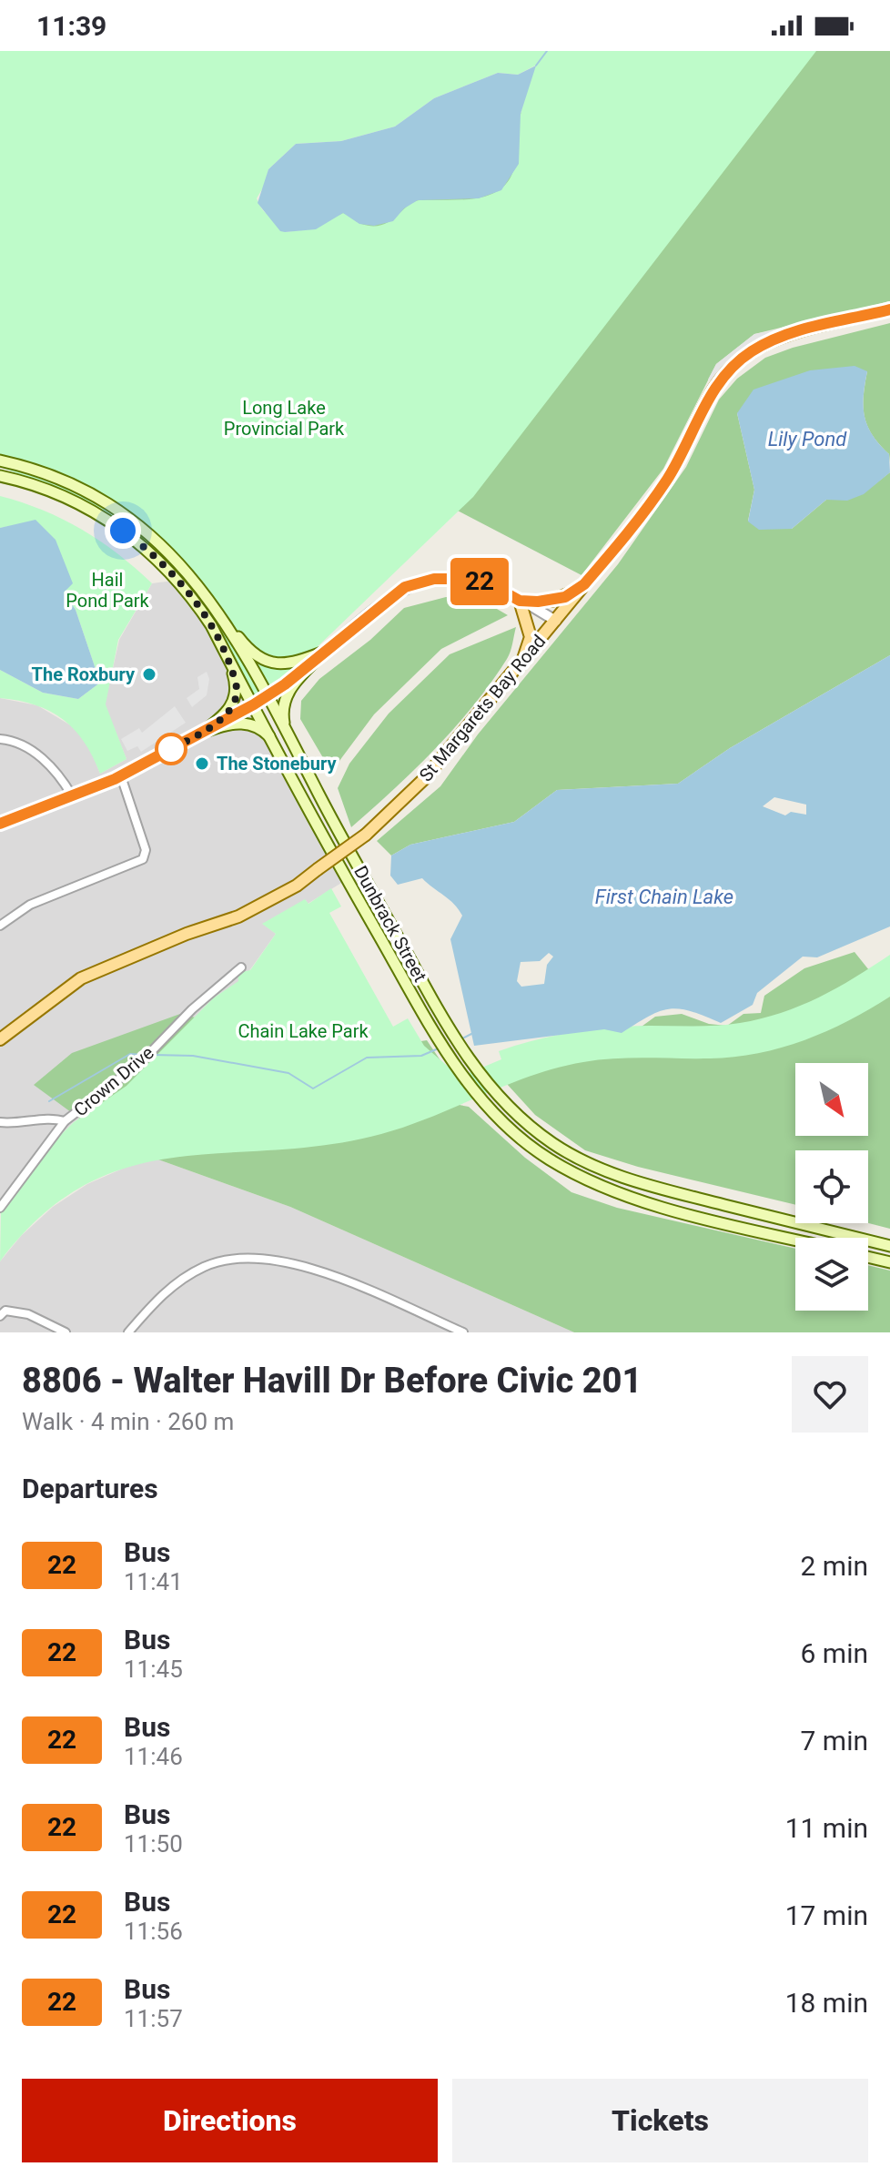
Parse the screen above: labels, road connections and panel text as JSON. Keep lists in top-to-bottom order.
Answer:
{
  "streets": {
    "main road": ["St Margarets Bay Road", "Dunbrack Street"],
    "street": ["Crown Drive"]
  },
  "water": ["Lily Pond", "First Chain Lake"],
  "parks": ["Long Lake Provincial Park", "Hail Pond Park", "Chain Lake Park"],
  "places": ["The Roxbury", "The Stonebury"],
  "lines": ["bus line 22"],
  "north": "bottom right",
  "page": {
    "status": "11:39",
    "on_map": "22",
    "heading": [
      ["8806 - Walter Havill Dr Before Civic 201", "Walk · 4 min · 260 m"],
      "Departures"
    ],
    "list": [
      {
        "mark": "22",
        "name": "Bus",
        "note": "11:41",
        "value": "2 min"
      },
      {
        "mark": "22",
        "name": "Bus",
        "note": "11:45",
        "value": "6 min"
      },
      {
        "mark": "22",
        "name": "Bus",
        "note": "11:46",
        "value": "7 min"
      },
      {
        "mark": "22",
        "name": "Bus",
        "note": "11:50",
        "value": "11 min"
      },
      {
        "mark": "22",
        "name": "Bus",
        "note": "11:56",
        "value": "17 min"
      },
      {
        "mark": "22",
        "name": "Bus",
        "note": "11:57",
        "value": "18 min"
      }
    ],
    "buttons": ["Directions", "Tickets"]
  }
}
